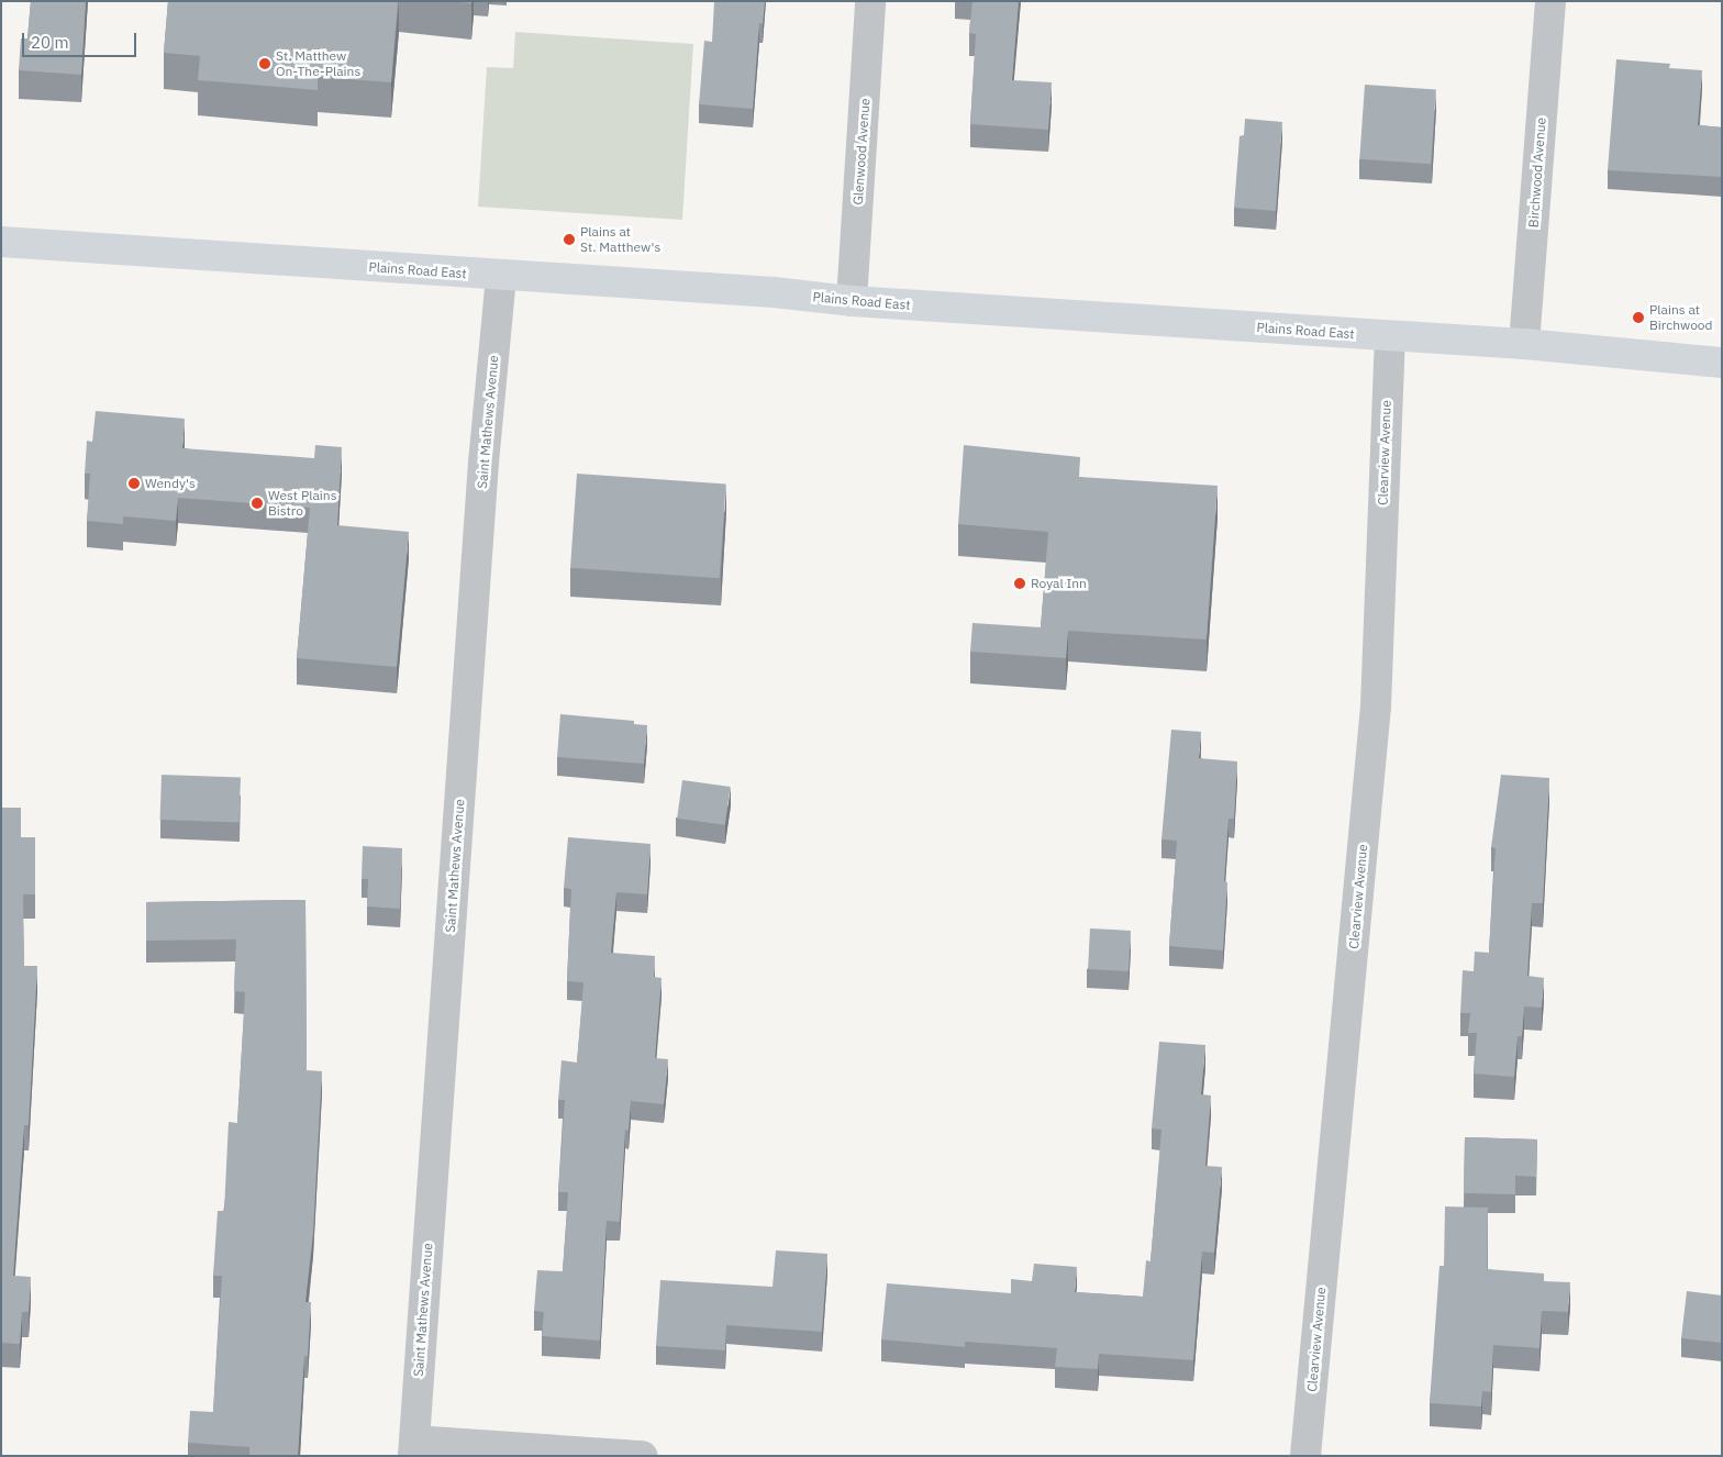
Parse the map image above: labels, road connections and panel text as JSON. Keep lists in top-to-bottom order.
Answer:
{
  "streets": {
    "main road": ["Plains Road East"],
    "street": [
      "Glenwood Avenue",
      "Birchwood Avenue",
      "Saint Mathews Avenue",
      "Clearview Avenue"
    ]
  },
  "crossings": [
    ["Glenwood Avenue", "Plains Road East"],
    ["Birchwood Avenue", "Plains Road East"],
    ["Plains Road East", "Saint Mathews Avenue"],
    ["Plains Road East", "Clearview Avenue"]
  ],
  "places": [
    "St. Matthew On-The-Plains",
    "Plains at St. Matthew's",
    "Plains at Birchwood",
    "Wendy's",
    "West Plains Bistro",
    "Royal Inn"
  ],
  "scale_bar": "20 m"
}
